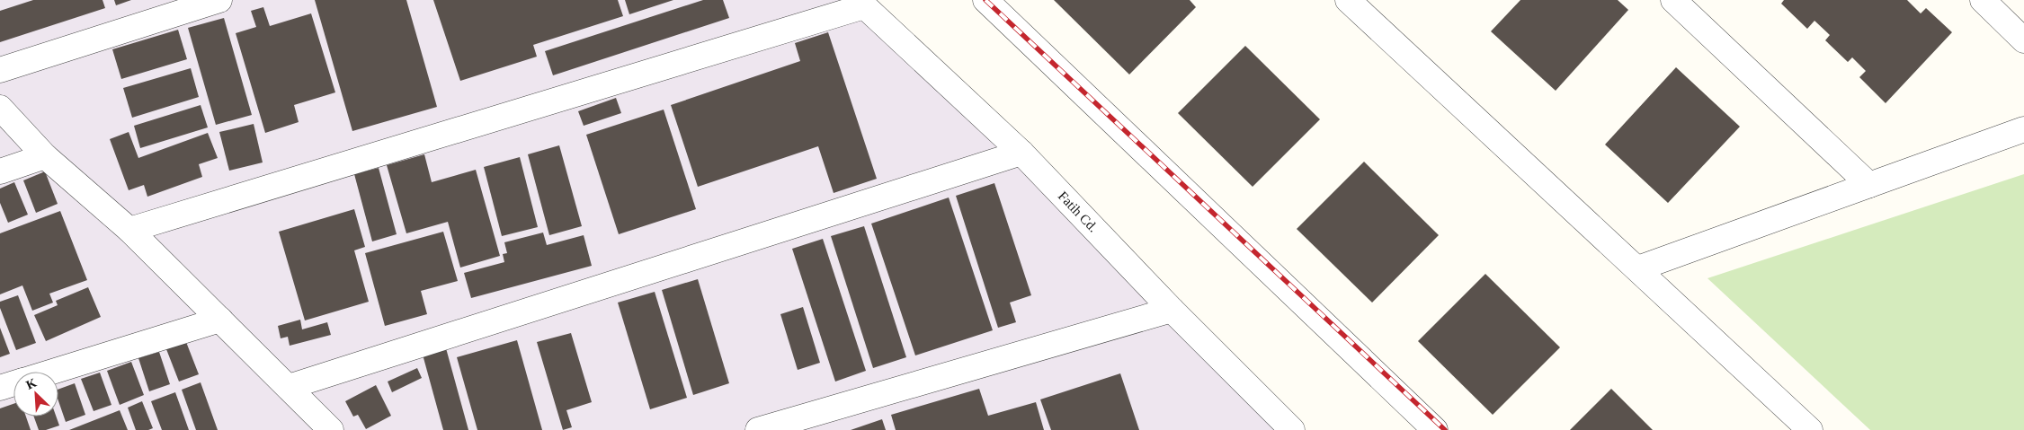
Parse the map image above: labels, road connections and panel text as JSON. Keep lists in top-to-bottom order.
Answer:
{
  "streets": {
    "street": ["Fatih Cd."]
  },
  "north": "top left"
}
